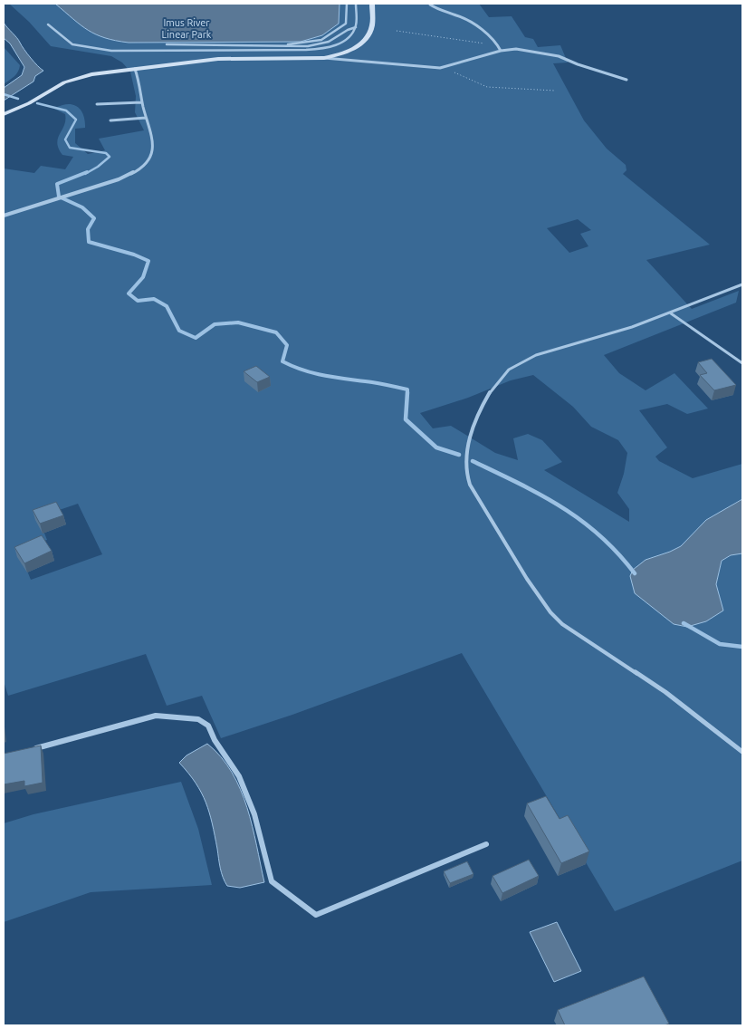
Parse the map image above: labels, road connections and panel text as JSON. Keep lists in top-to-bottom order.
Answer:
{
  "parks": ["Imus River Linear Park"]
}
